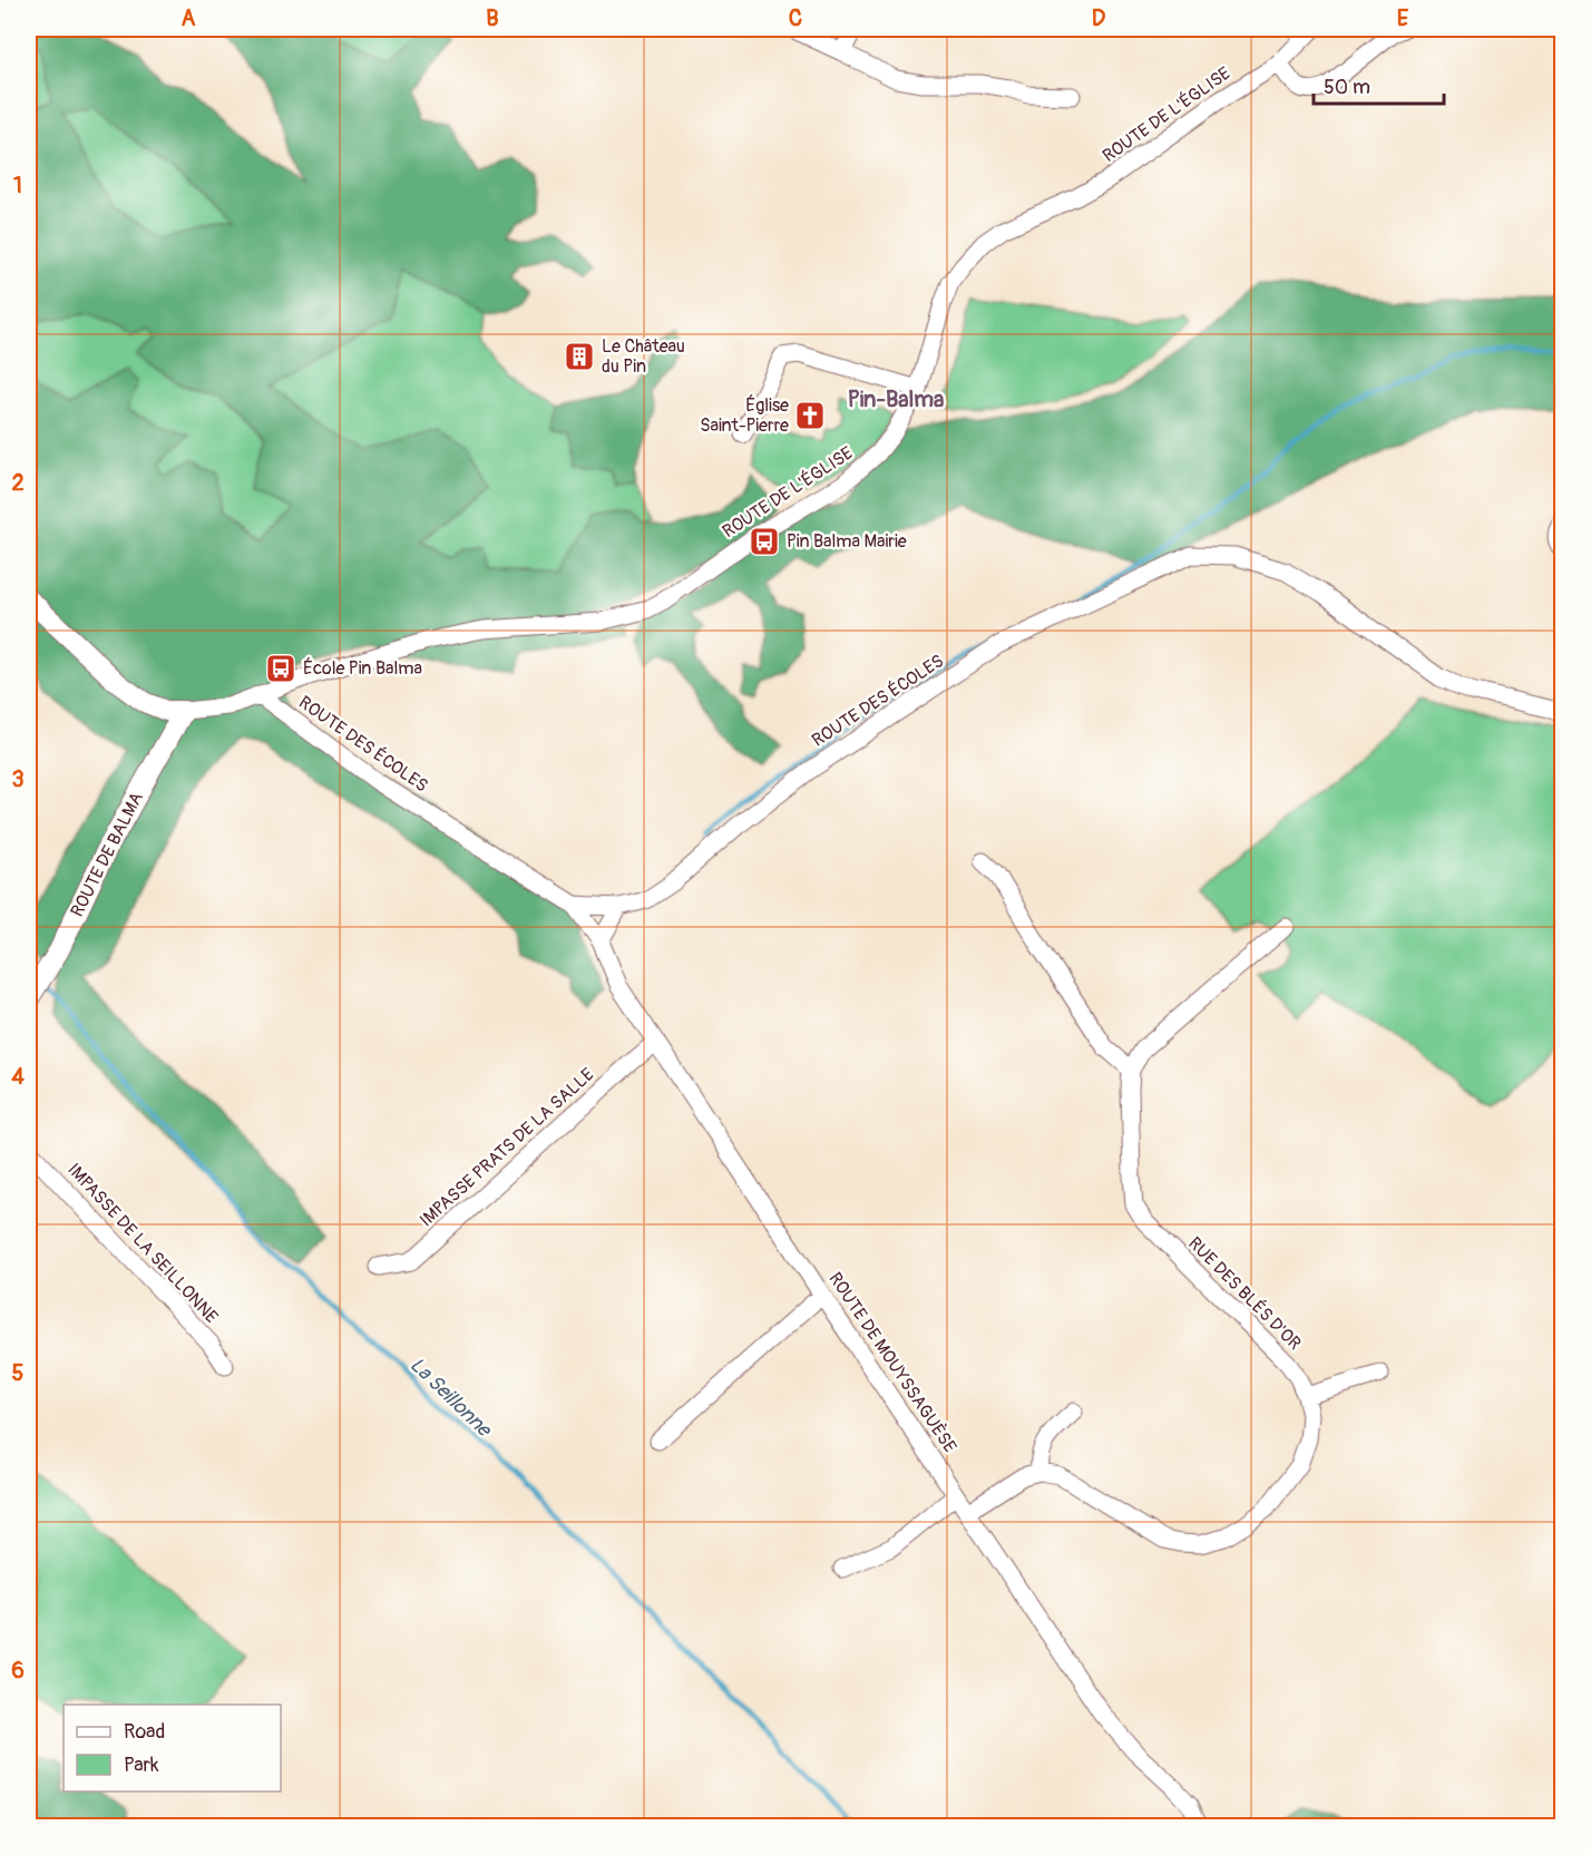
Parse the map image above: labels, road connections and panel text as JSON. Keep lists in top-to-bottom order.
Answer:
{
  "streets": {
    "street": [
      "ROUTE DE L'ÉGLISE",
      "ROUTE DES ÉCOLES",
      "ROUTE DE BALMA",
      "IMPASSE PRATS DE LA SALLE",
      "IMPASSE DE LA SEILLONNE",
      "RUE DES BLÉS D'OR",
      "ROUTE DE MOUYSSAGUÈSE"
    ]
  },
  "crossings": [
    ["ROUTE DE L'ÉGLISE", "ROUTE DES ÉCOLES"],
    ["ROUTE DE L'ÉGLISE", "ROUTE DE BALMA"],
    ["ROUTE DES ÉCOLES", "ROUTE DE MOUYSSAGUÈSE"],
    ["IMPASSE PRATS DE LA SALLE", "ROUTE DE MOUYSSAGUÈSE"]
  ],
  "districts": ["Pin-Balma"],
  "water": ["La Seillonne"],
  "places": {
    "building": ["Le Château du Pin"],
    "church": ["Église Saint-Pierre"],
    "bus stop": ["Pin Balma Mairie", "École Pin Balma"]
  },
  "legend": ["Road", "Park"],
  "scale_bar": "50 m",
  "grid": {
    "columns": [
      "A",
      "B",
      "C",
      "D",
      "E"
    ],
    "rows": [
      "1",
      "2",
      "3",
      "4",
      "5",
      "6"
    ]
  }
}
